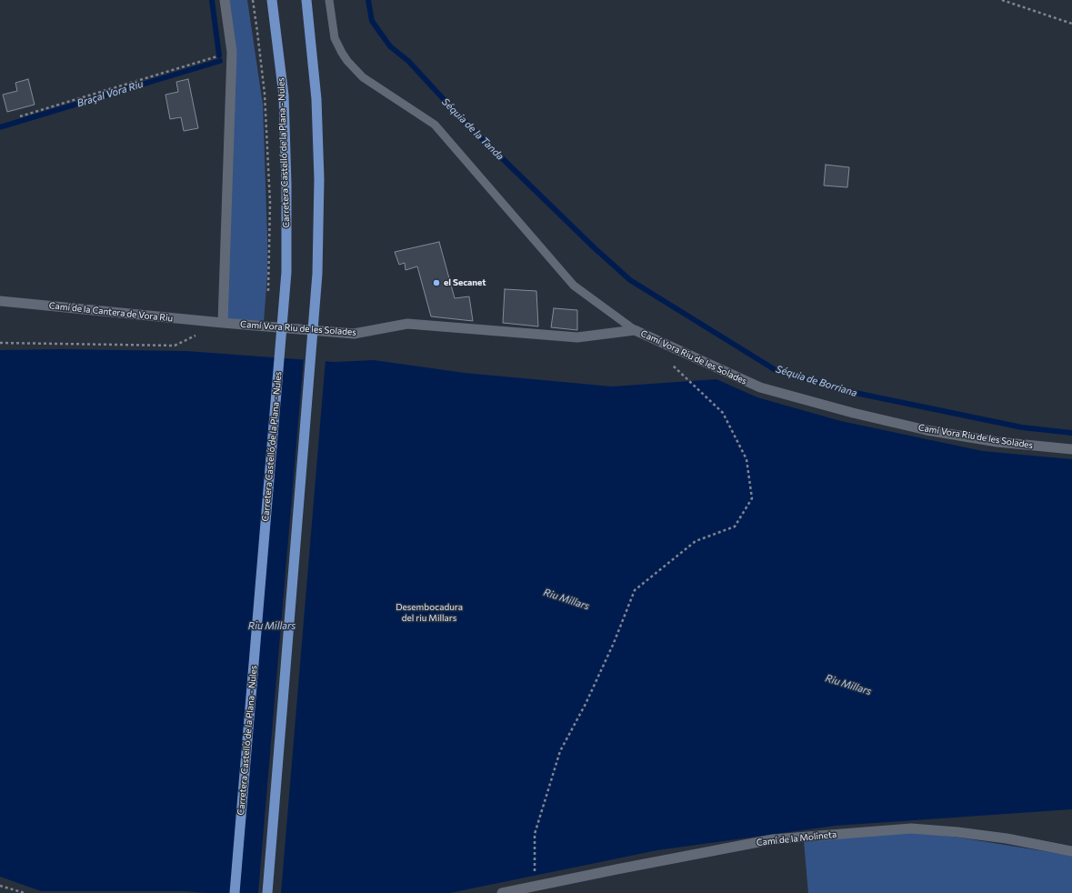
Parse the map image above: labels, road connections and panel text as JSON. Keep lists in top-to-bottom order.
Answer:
{
  "streets": {
    "main road": ["Carretera Castelló de la Plana - Nules"],
    "street": ["Camí de la Cantera de Vora Riu", "Camí Vora Riu de les Solades", "Camí de la Molineta"]
  },
  "crossings": [
    ["Camí de la Cantera de Vora Riu", "Camí Vora Riu de les Solades"]
  ],
  "water": [
    "Braçal Vora Riu",
    "Séquia de la Tanda",
    "Séquia de Borriana",
    "Riu Millars"
  ],
  "parks": ["Desembocadura del riu Millars"],
  "places": ["el Secanet"]
}
